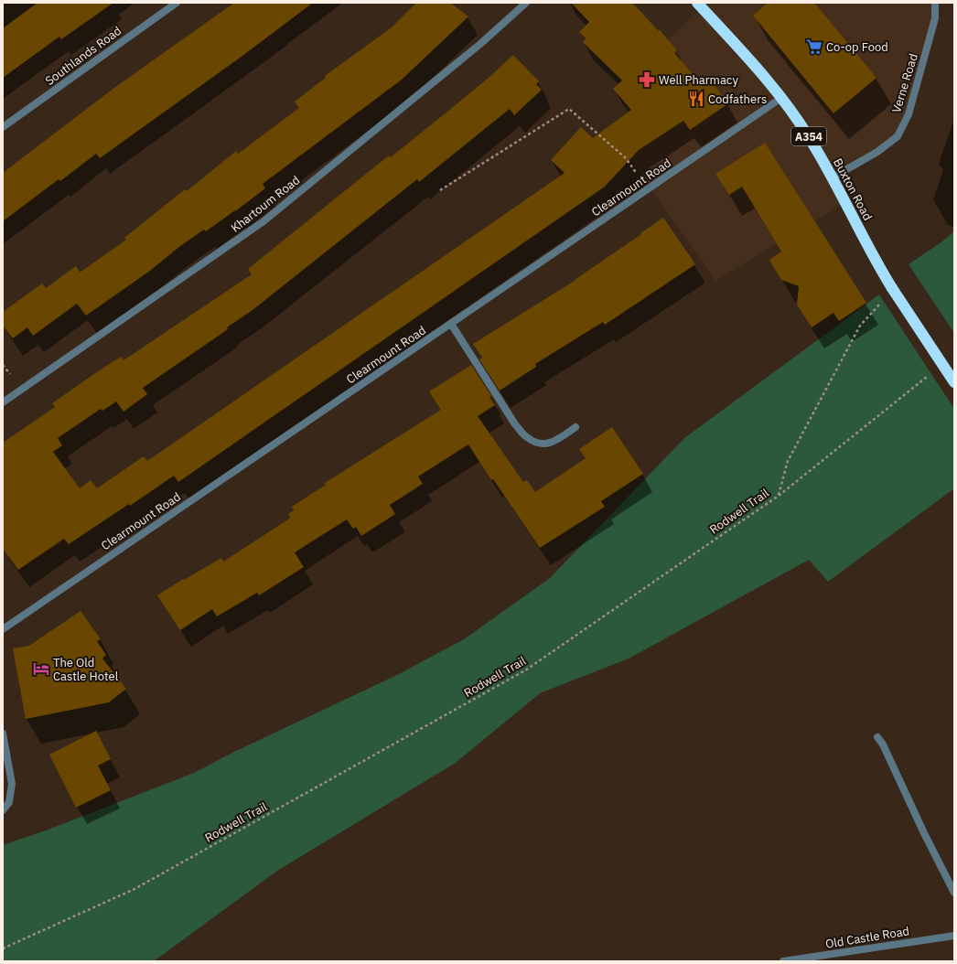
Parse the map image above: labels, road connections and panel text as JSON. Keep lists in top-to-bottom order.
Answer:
{
  "streets": {
    "highway": ["A354", "Buxton Road"],
    "street": [
      "Southlands Road",
      "Verne Road",
      "Clearmount Road",
      "Khartoum Road",
      "Old Castle Road"
    ],
    "path": ["Rodwell Trail"]
  },
  "crossings": [
    ["Verne Road", "Buxton Road"],
    ["Clearmount Road", "Buxton Road"]
  ],
  "places": {
    "supermarket": ["Co-op Food"],
    "pharmacy": ["Well Pharmacy"],
    "restaurant": ["Codfathers"],
    "hotel": ["The Old Castle Hotel"]
  }
}
